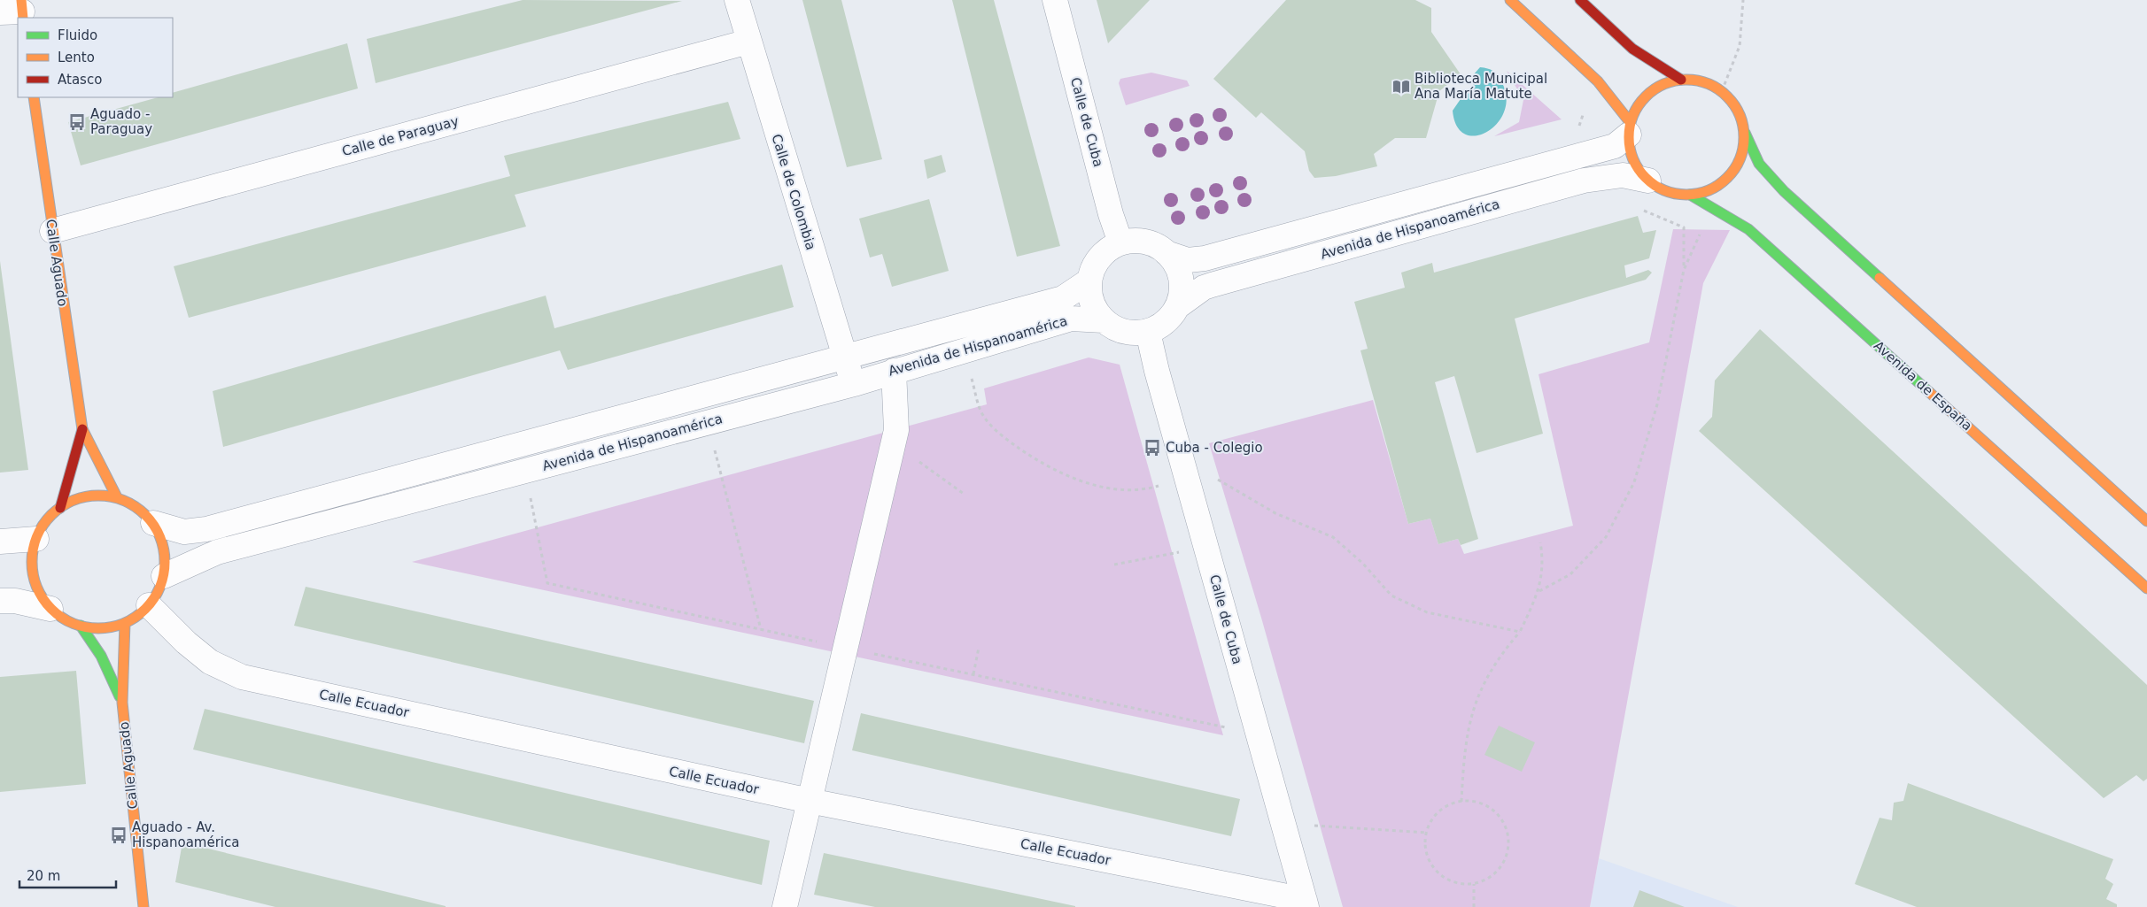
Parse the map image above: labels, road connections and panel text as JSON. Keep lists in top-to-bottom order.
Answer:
{
  "streets": {
    "street": [
      "Calle de Cuba",
      "Calle de Paraguay",
      "Calle de Colombia",
      "Avenida de Hispanoamérica",
      "Calle Aguado",
      "Avenida de España",
      "Calle Ecuador"
    ]
  },
  "crossings": [
    ["Calle de Cuba", "Avenida de Hispanoamérica"],
    ["Calle de Cuba", "Calle Ecuador"],
    ["Calle de Paraguay", "Calle de Colombia"],
    ["Calle de Paraguay", "Calle Aguado"],
    ["Calle de Colombia", "Avenida de Hispanoamérica"],
    ["Avenida de Hispanoamérica", "Calle Aguado"],
    ["Avenida de Hispanoamérica", "Avenida de España"],
    ["Avenida de Hispanoamérica", "Calle Ecuador"],
    ["Calle Aguado", "Calle Ecuador"]
  ],
  "places": {
    "library": ["Biblioteca Municipal Ana María Matute"],
    "bus stop": ["Aguado - Paraguay", "Cuba - Colegio", "Aguado - Av. Hispanoamérica"]
  },
  "legend": ["Fluido", "Lento", "Atasco"],
  "scale_bar": "20 m"
}
